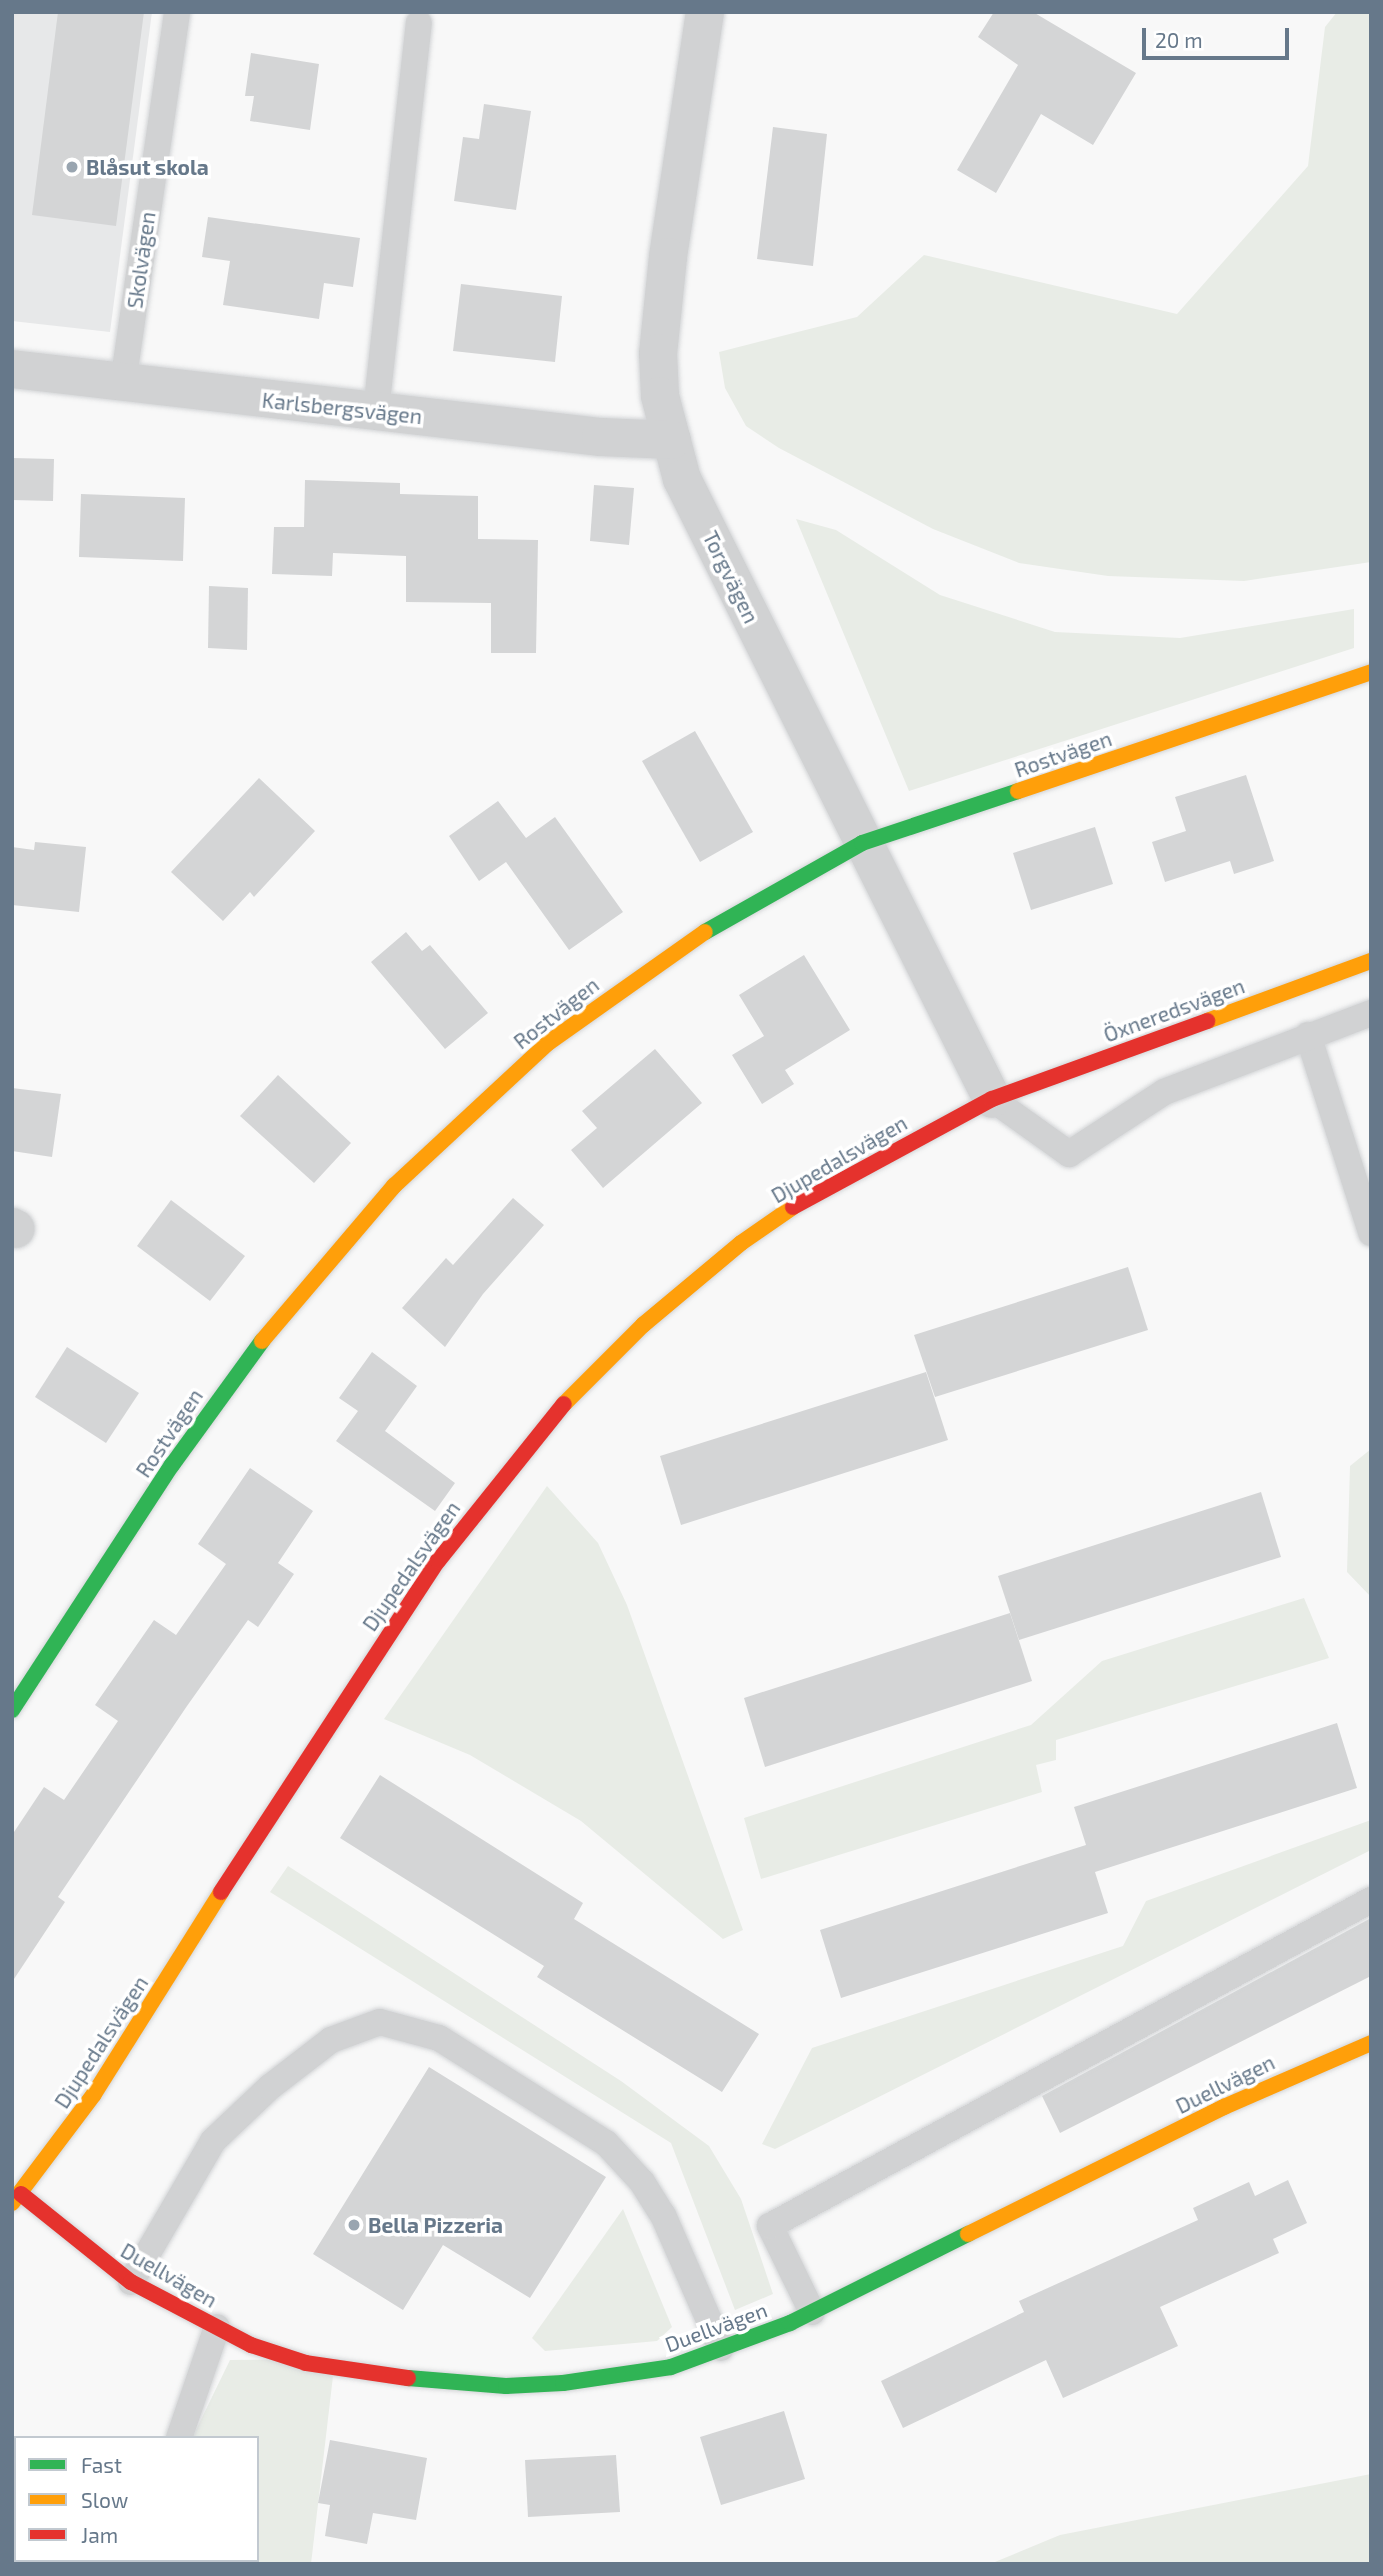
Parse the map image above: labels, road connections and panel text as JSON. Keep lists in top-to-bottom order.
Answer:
{
  "streets": {
    "street": [
      "Karlsbergsvägen",
      "Torgvägen",
      "Rostvägen",
      "Öxneredsvägen",
      "Djupedalsvägen",
      "Duellvägen"
    ],
    "lane": ["Skolvägen"]
  },
  "crossings": [
    ["Skolvägen", "Karlsbergsvägen"],
    ["Karlsbergsvägen", "Torgvägen"],
    ["Torgvägen", "Rostvägen"],
    ["Torgvägen", "Öxneredsvägen"],
    ["Torgvägen", "Djupedalsvägen"],
    ["Öxneredsvägen", "Djupedalsvägen"],
    ["Djupedalsvägen", "Duellvägen"]
  ],
  "places": ["Blåsut skola", "Bella Pizzeria"],
  "legend": ["Fast", "Slow", "Jam"],
  "scale_bar": "20 m"
}
